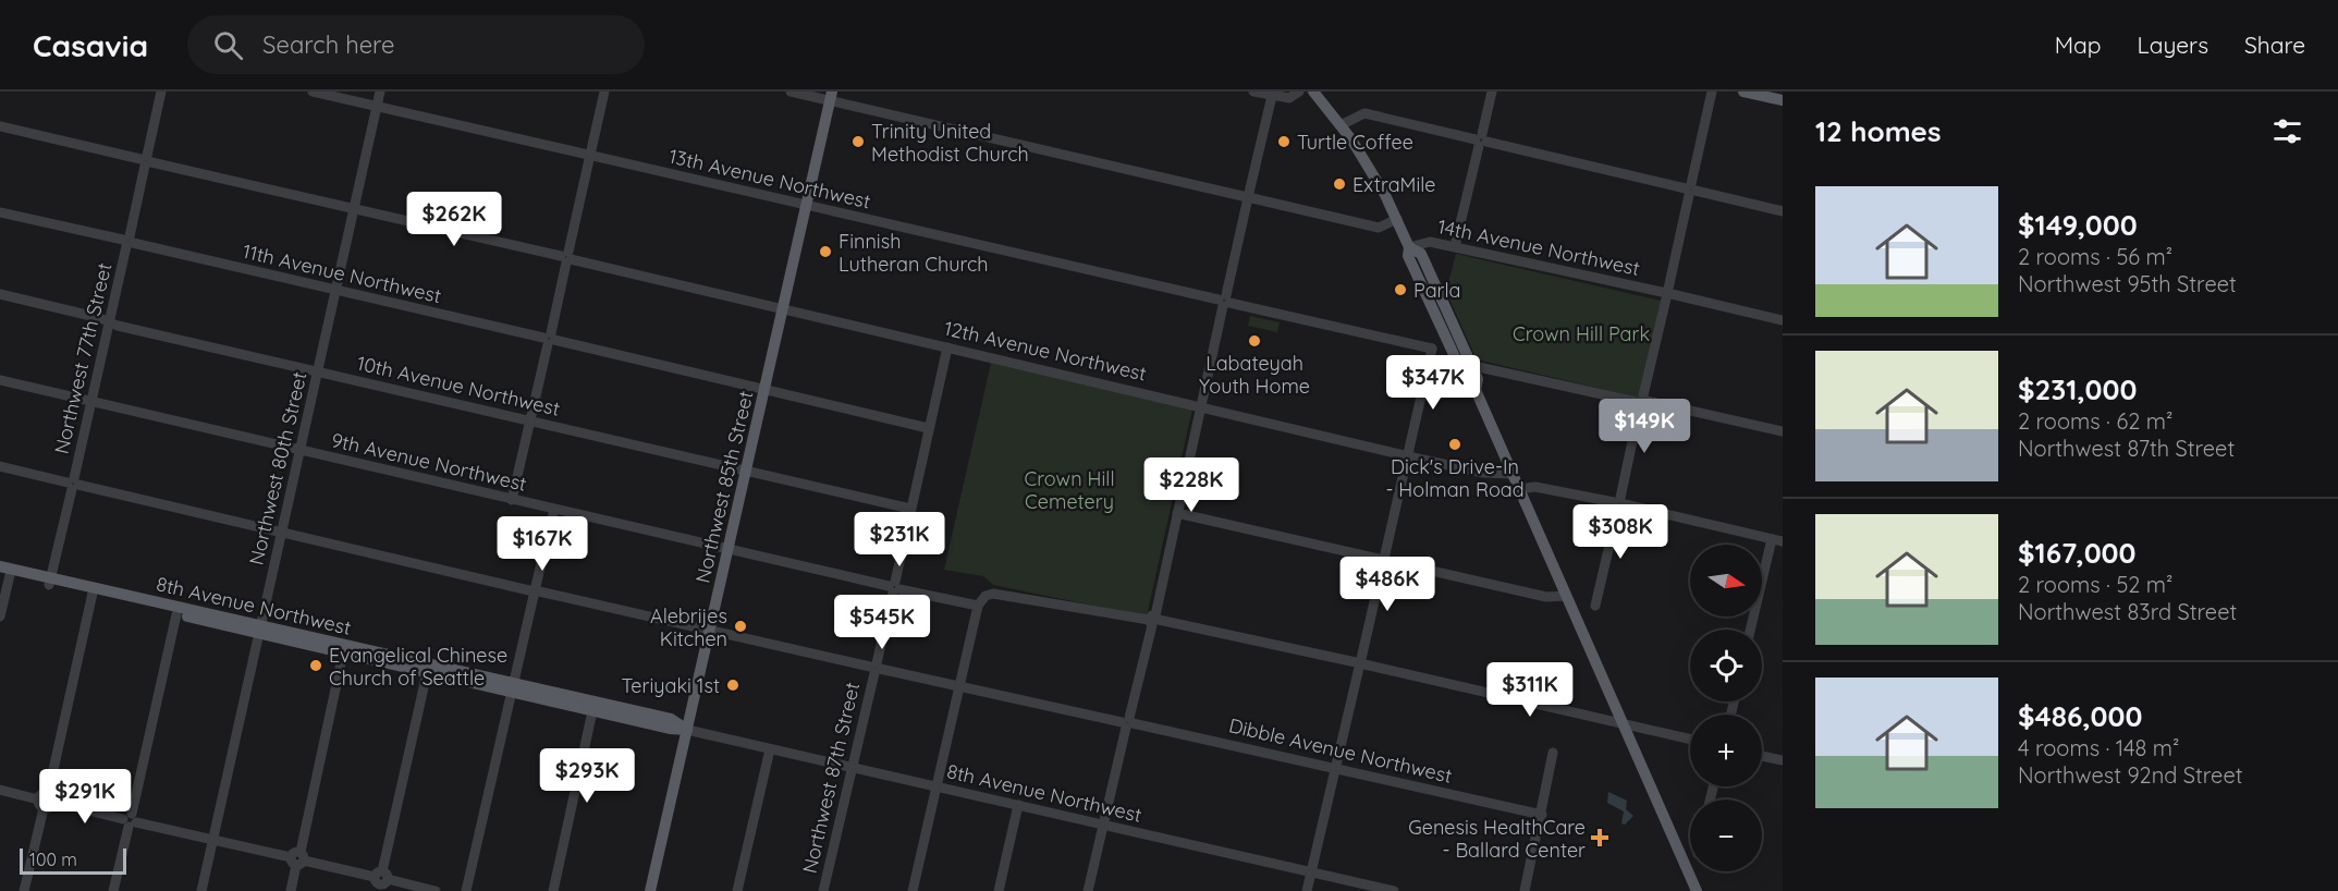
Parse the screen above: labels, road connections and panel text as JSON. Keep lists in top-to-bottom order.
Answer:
{
  "streets": {
    "main road": ["Northwest 85th Street", "8th Avenue Northwest"],
    "street": [
      "13th Avenue Northwest",
      "14th Avenue Northwest",
      "11th Avenue Northwest",
      "12th Avenue Northwest",
      "Northwest 77th Street",
      "10th Avenue Northwest",
      "9th Avenue Northwest",
      "Northwest 80th Street",
      "Dibble Avenue Northwest",
      "Northwest 87th Street"
    ]
  },
  "crossings": [
    ["13th Avenue Northwest", "Northwest 80th Street"],
    ["13th Avenue Northwest", "Northwest 85th Street"],
    ["11th Avenue Northwest", "Northwest 77th Street"],
    ["11th Avenue Northwest", "Northwest 80th Street"],
    ["11th Avenue Northwest", "Northwest 85th Street"],
    ["11th Avenue Northwest", "Northwest 87th Street"],
    ["12th Avenue Northwest", "Northwest 77th Street"],
    ["12th Avenue Northwest", "Northwest 80th Street"],
    ["12th Avenue Northwest", "Northwest 85th Street"],
    ["12th Avenue Northwest", "Northwest 87th Street"],
    ["Northwest 77th Street", "10th Avenue Northwest"],
    ["Northwest 77th Street", "9th Avenue Northwest"],
    ["Northwest 77th Street", "8th Avenue Northwest"],
    ["Northwest 77th Street", "Dibble Avenue Northwest"],
    ["10th Avenue Northwest", "Northwest 80th Street"],
    ["10th Avenue Northwest", "Northwest 85th Street"],
    ["10th Avenue Northwest", "Northwest 87th Street"],
    ["9th Avenue Northwest", "Northwest 80th Street"],
    ["9th Avenue Northwest", "Northwest 85th Street"],
    ["9th Avenue Northwest", "Northwest 87th Street"],
    ["Northwest 80th Street", "8th Avenue Northwest"],
    ["Northwest 80th Street", "Dibble Avenue Northwest"],
    ["Northwest 85th Street", "8th Avenue Northwest"],
    ["Northwest 85th Street", "Dibble Avenue Northwest"],
    ["8th Avenue Northwest", "Northwest 87th Street"],
    ["Dibble Avenue Northwest", "Northwest 87th Street"]
  ],
  "parks": ["Crown Hill Park", "Crown Hill Cemetery"],
  "places": {
    "other": [
      "Trinity United Methodist Church",
      "Turtle Coffee",
      "ExtraMile",
      "Finnish Lutheran Church",
      "Parla",
      "Labateyah Youth Home",
      "Dick's Drive-In - Holman Road",
      "Alebrijes Kitchen",
      "Evangelical Chinese Church of Seattle",
      "Teriyaki 1st"
    ],
    "health": ["Genesis HealthCare - Ballard Center"]
  },
  "scale_bar": "100 m",
  "north": "right",
  "page": {
    "header": "Casavia",
    "search": "Search here",
    "nav": ["Map", "Layers", "Share"],
    "heading": "12 homes",
    "list": [
      {
        "name": "$149,000",
        "note": "2 rooms · 56 m² · Northwest 95th Street"
      },
      {
        "name": "$231,000",
        "note": "2 rooms · 62 m² · Northwest 87th Street"
      },
      {
        "name": "$167,000",
        "note": "2 rooms · 52 m² · Northwest 83rd Street"
      },
      {
        "name": "$486,000",
        "note": "4 rooms · 148 m² · Northwest 92nd Street"
      }
    ],
    "price": [
      "$262K",
      "$347K",
      "$149K",
      "$228K",
      "$308K",
      "$231K",
      "$167K",
      "$486K",
      "$545K",
      "$311K",
      "$293K",
      "$291K"
    ],
    "map_buttons": ["+", "−"],
    "scale": "100 m"
  }
}
